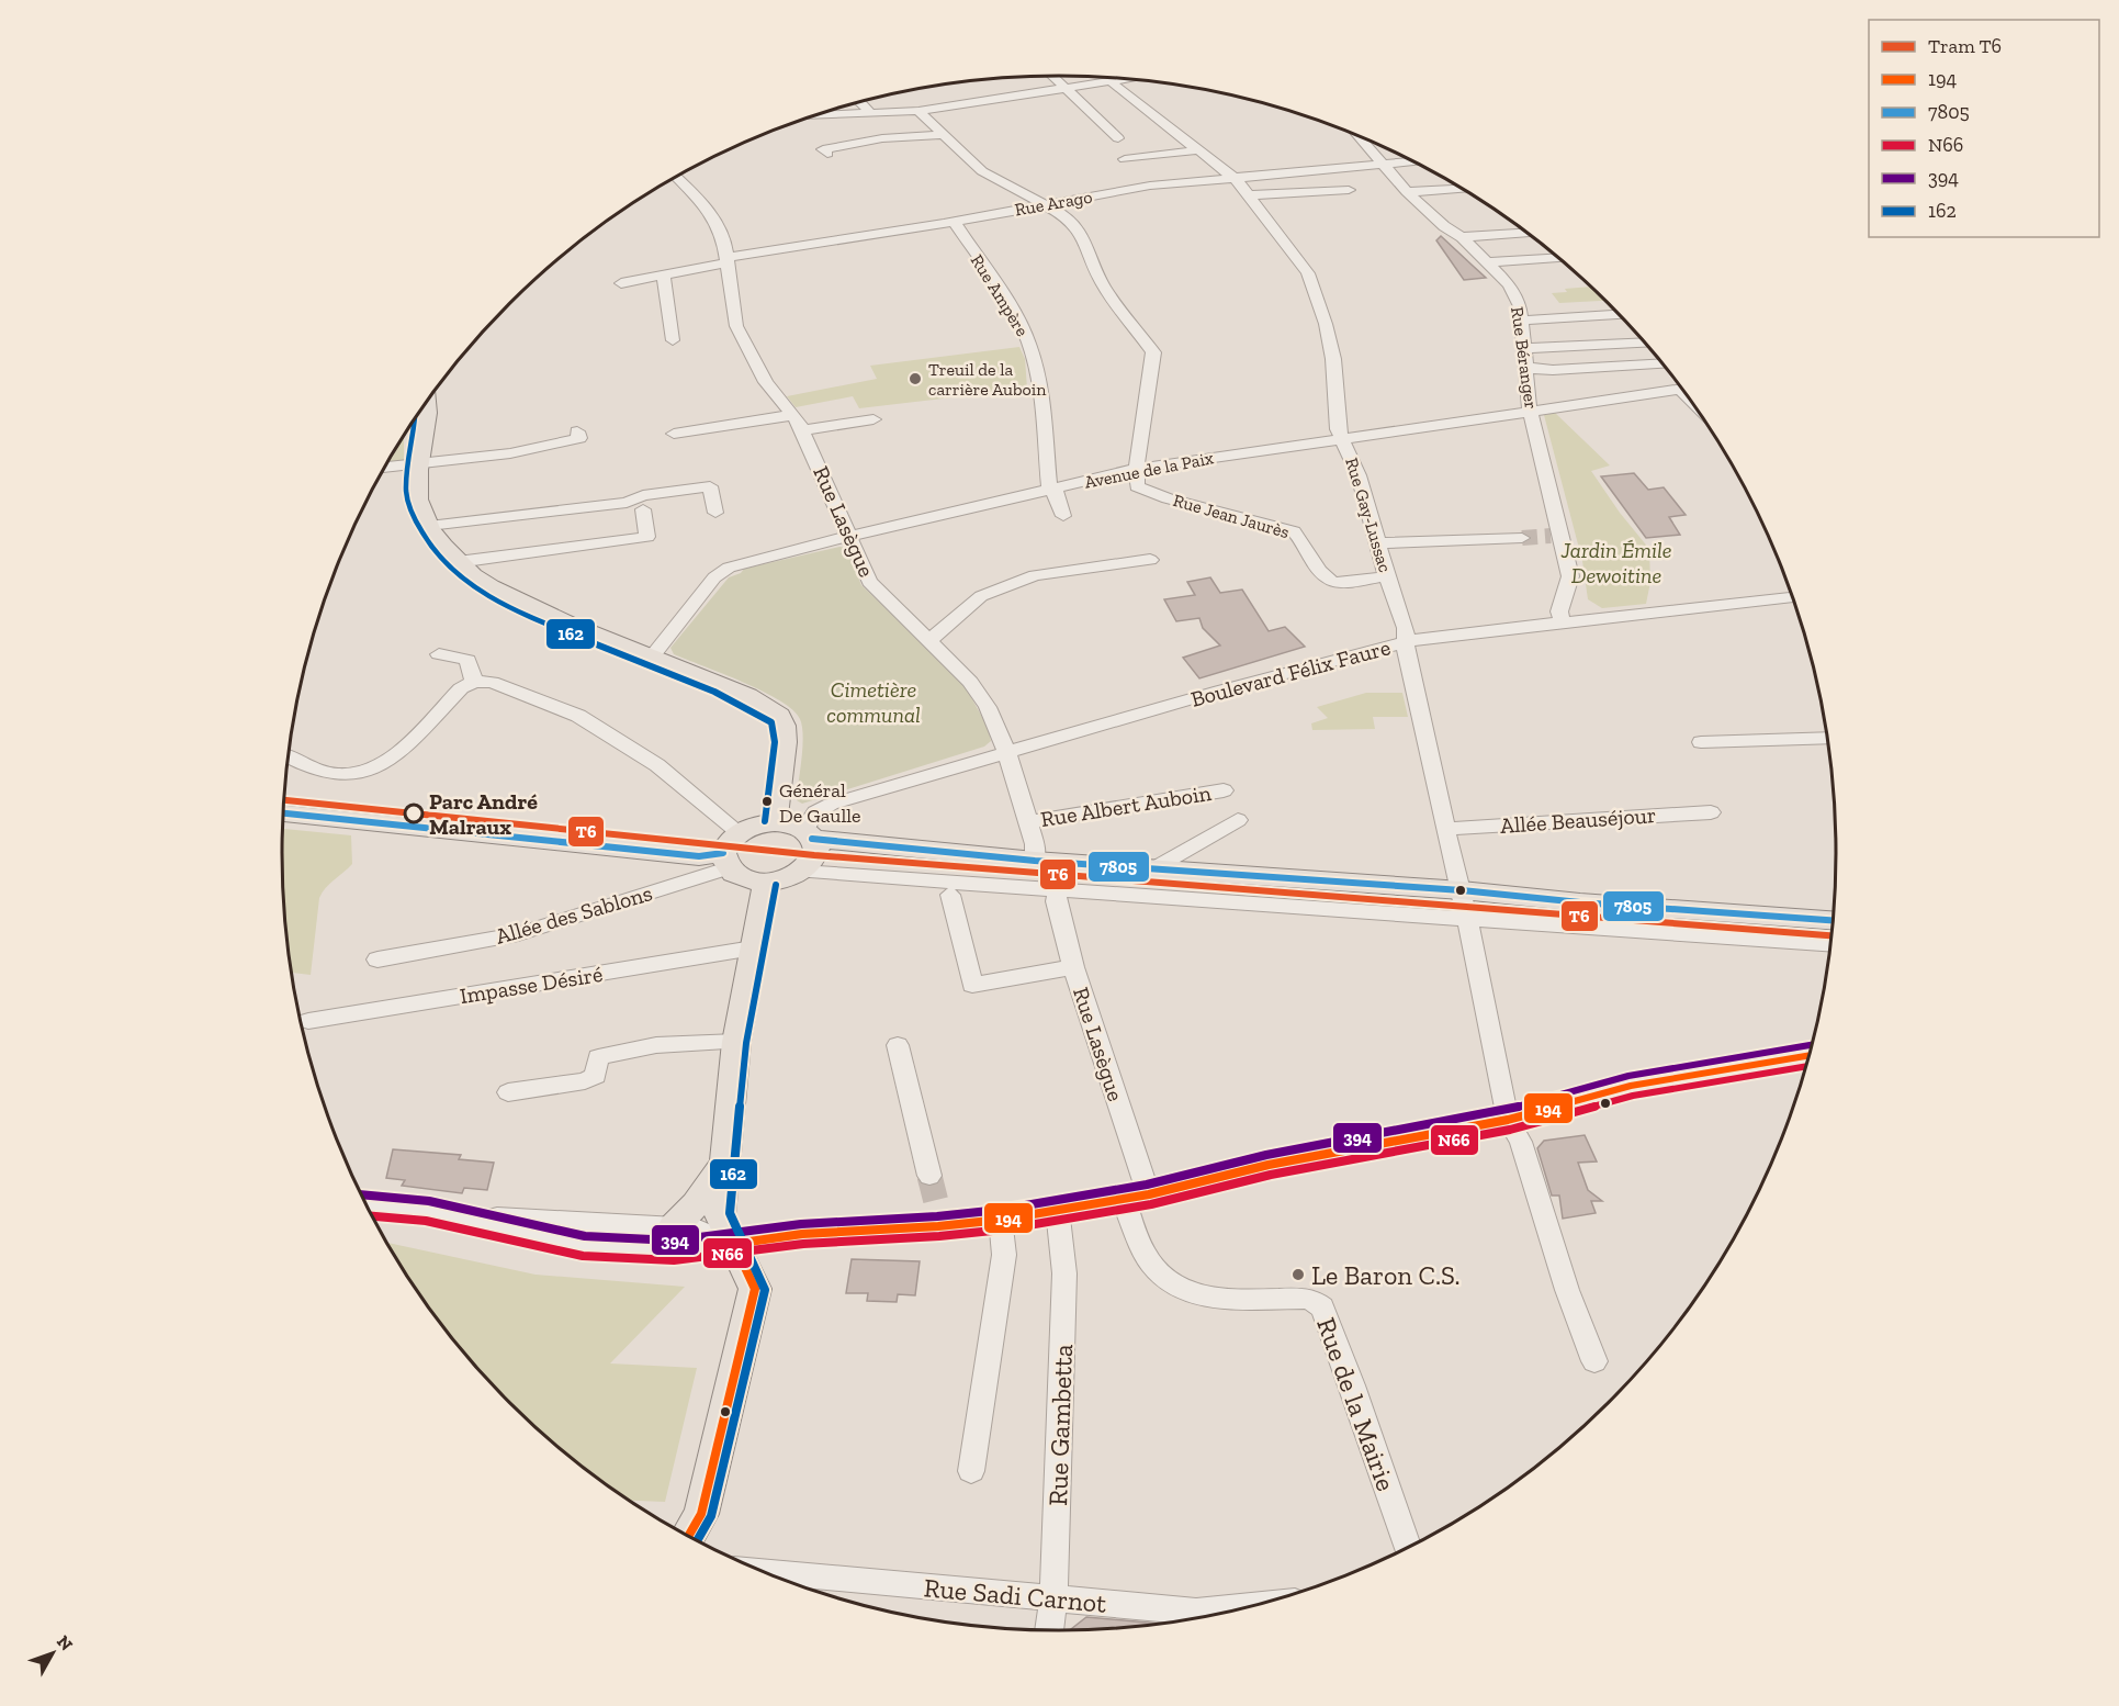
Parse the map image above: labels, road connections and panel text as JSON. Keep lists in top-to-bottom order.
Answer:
{
  "streets": {
    "street": [
      "Rue Arago",
      "Rue Ampère",
      "Rue Béranger",
      "Avenue de la Paix",
      "Rue Gay-Lussac",
      "Rue Jean Jaurès",
      "Rue Lasègue",
      "Boulevard Félix Faure",
      "Rue Albert Auboin",
      "Allée Beauséjour",
      "Allée des Sablons",
      "Impasse Désiré",
      "Rue de la Mairie",
      "Rue Gambetta",
      "Rue Sadi Carnot"
    ]
  },
  "crossings": [
    ["Rue Arago", "Rue Ampère"],
    ["Rue Arago", "Rue Béranger"],
    ["Rue Arago", "Rue Gay-Lussac"],
    ["Rue Arago", "Rue Lasègue"],
    ["Rue Ampère", "Avenue de la Paix"],
    ["Rue Béranger", "Avenue de la Paix"],
    ["Rue Béranger", "Boulevard Félix Faure"],
    ["Avenue de la Paix", "Rue Gay-Lussac"],
    ["Avenue de la Paix", "Rue Jean Jaurès"],
    ["Avenue de la Paix", "Rue Lasègue"],
    ["Rue Gay-Lussac", "Rue Jean Jaurès"],
    ["Rue Gay-Lussac", "Boulevard Félix Faure"],
    ["Rue Gay-Lussac", "Allée Beauséjour"],
    ["Rue Lasègue", "Boulevard Félix Faure"],
    ["Rue Lasègue", "Rue Albert Auboin"],
    ["Boulevard Félix Faure", "Allée des Sablons"],
    ["Rue Gambetta", "Rue Sadi Carnot"]
  ],
  "parks": ["Jardin Émile Dewoitine", "Cimetière communal"],
  "places": [
    "Treuil de la carrière Auboin",
    "Général De Gaulle",
    "Parc André Malraux",
    "Le Baron C.S."
  ],
  "lines": [
    "transit line 162",
    "tram line T6",
    "transit line 7805",
    "transit line 394",
    "transit line 194",
    "transit line N66"
  ],
  "legend": [
    "Tram T6",
    "194",
    "7805",
    "N66",
    "394",
    "162"
  ],
  "north": "top right"
}
